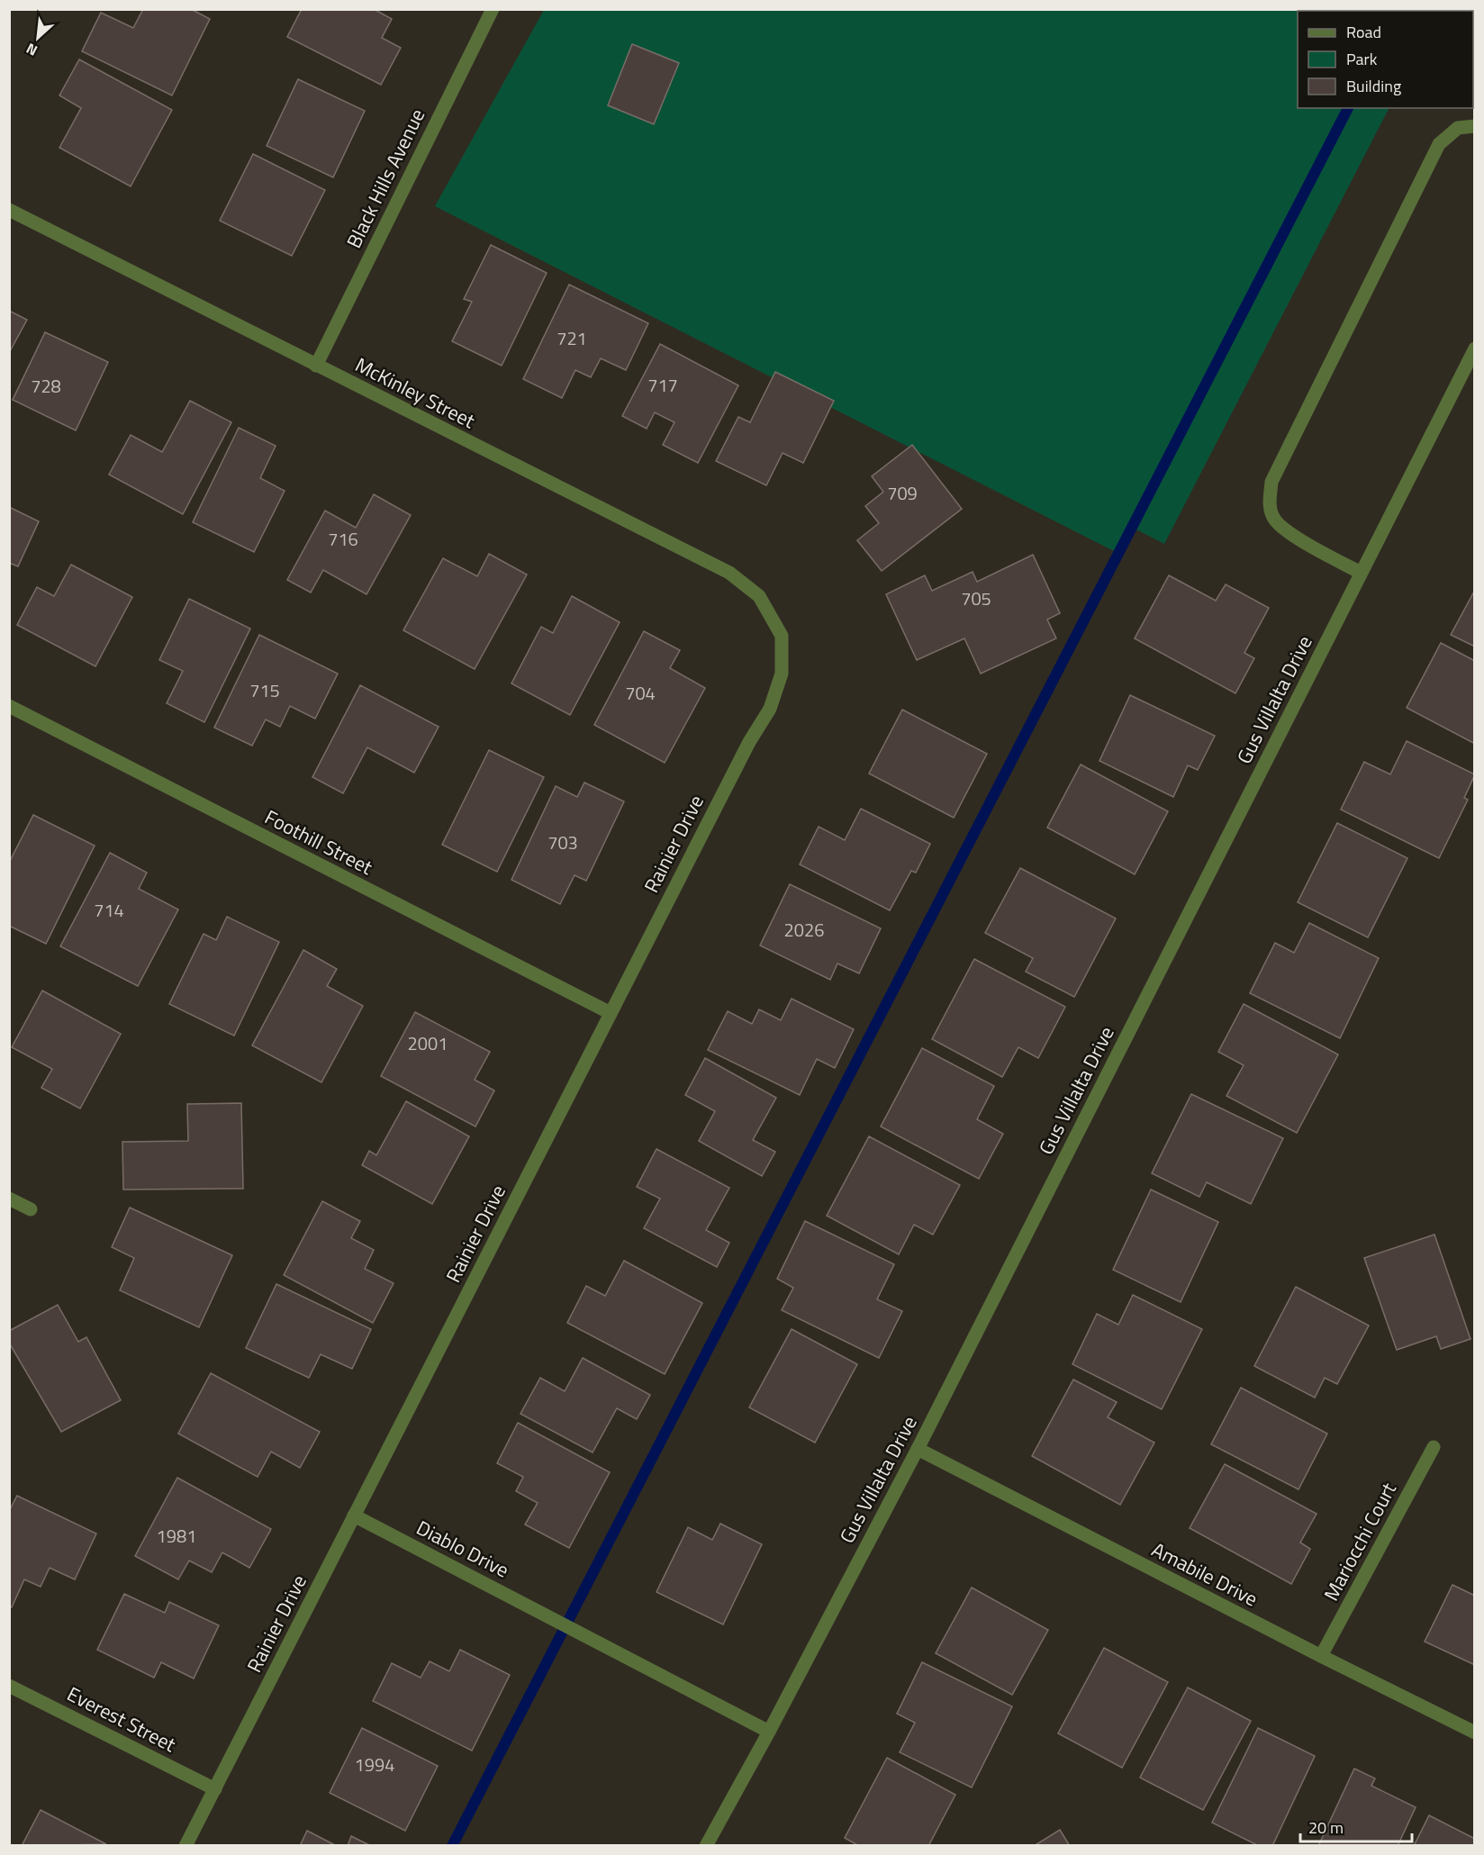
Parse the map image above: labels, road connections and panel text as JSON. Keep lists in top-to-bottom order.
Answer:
{
  "streets": {
    "street": [
      "Black Hills Avenue",
      "McKinley Street",
      "Gus Villalta Drive",
      "Foothill Street",
      "Rainier Drive",
      "Mariocchi Court",
      "Diablo Drive",
      "Amabile Drive",
      "Everest Street"
    ]
  },
  "crossings": [
    ["Black Hills Avenue", "McKinley Street"],
    ["McKinley Street", "Rainier Drive"],
    ["Gus Villalta Drive", "Diablo Drive"],
    ["Gus Villalta Drive", "Amabile Drive"],
    ["Foothill Street", "Rainier Drive"],
    ["Rainier Drive", "Diablo Drive"],
    ["Rainier Drive", "Everest Street"],
    ["Mariocchi Court", "Amabile Drive"]
  ],
  "house_numbers": [
    "721",
    "717",
    "728",
    "709",
    "716",
    "705",
    "715",
    "704",
    "703",
    "714",
    "2026",
    "2001",
    "1981",
    "1994"
  ],
  "legend": ["Road", "Park", "Building"],
  "scale_bar": "20 m",
  "north": "bottom left"
}
